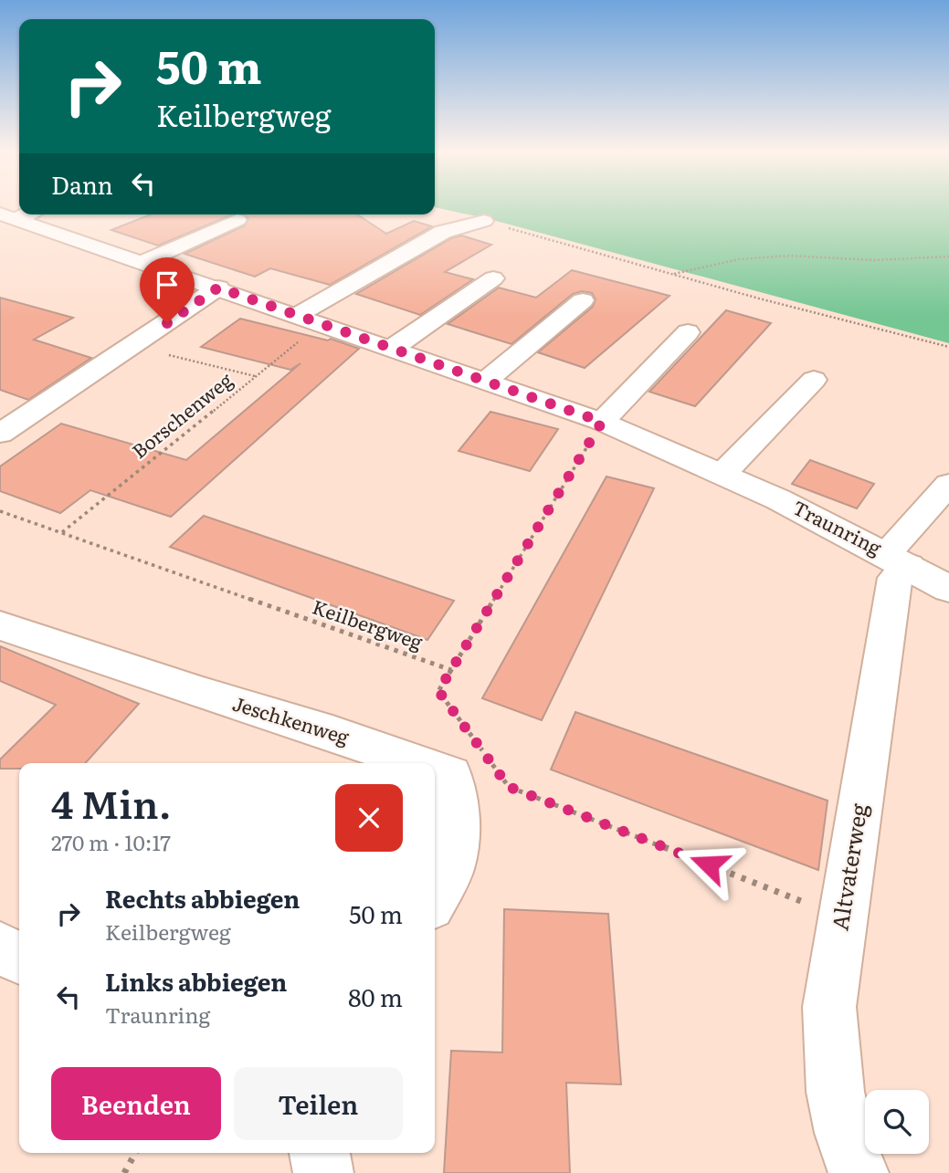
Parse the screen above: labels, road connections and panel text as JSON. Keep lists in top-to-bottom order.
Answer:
{
  "streets": {
    "street": ["Traunring", "Jeschkenweg", "Altvaterweg"],
    "path": ["Borschenweg", "Keilbergweg"]
  },
  "crossings": [
    ["Borschenweg", "Traunring"],
    ["Borschenweg", "Keilbergweg"],
    ["Traunring", "Altvaterweg"]
  ],
  "page": {
    "turn": ["50 m", "Keilbergweg"],
    "then": "Dann",
    "heading": ["4 Min.", "270 m · 10:17"],
    "list": [
      {
        "name": "Rechts abbiegen",
        "note": "Keilbergweg",
        "value": "50 m"
      },
      {
        "name": "Links abbiegen",
        "note": "Traunring",
        "value": "80 m"
      }
    ],
    "buttons": ["Beenden", "Teilen"]
  }
}
